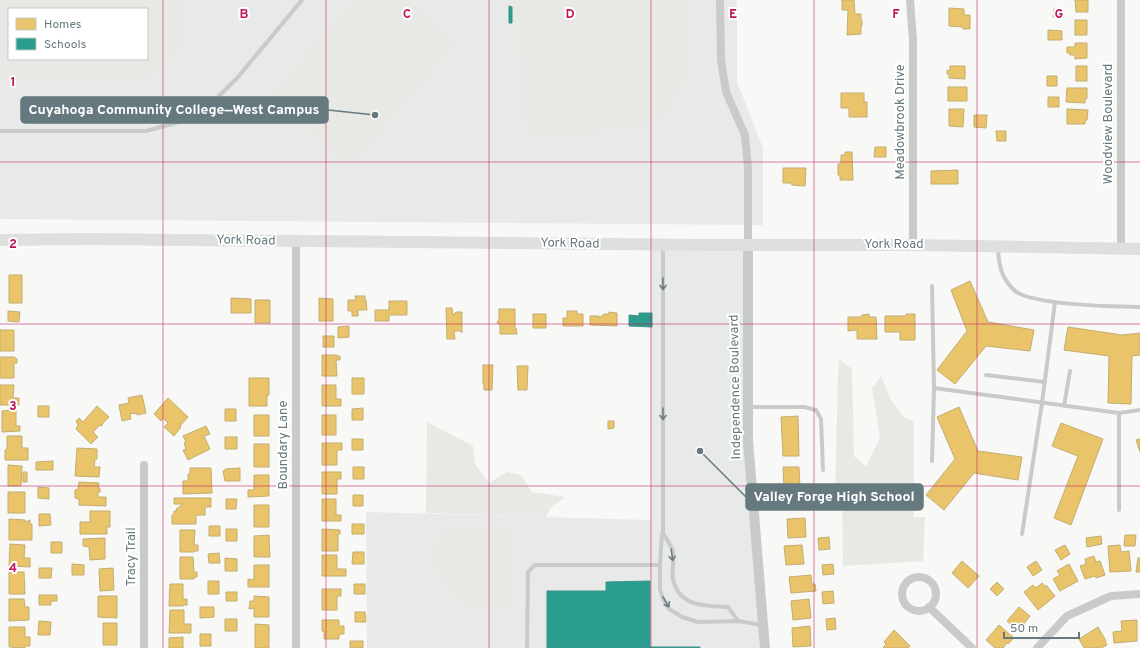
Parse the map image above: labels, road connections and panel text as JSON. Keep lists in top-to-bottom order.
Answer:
{
  "streets": {
    "main road": ["York Road"],
    "street": [
      "Meadowbrook Drive",
      "Woodview Boulevard",
      "Independence Boulevard",
      "Boundary Lane",
      "Tracy Trail"
    ]
  },
  "crossings": [
    ["Meadowbrook Drive", "York Road"],
    ["Woodview Boulevard", "York Road"],
    ["York Road", "Independence Boulevard"],
    ["York Road", "Boundary Lane"]
  ],
  "places": ["Cuyahoga Community College—West Campus", "Valley Forge High School"],
  "legend": ["Homes", "Schools"],
  "scale_bar": "50 m",
  "grid": {
    "columns": [
      "B",
      "C",
      "D",
      "E",
      "F",
      "G"
    ],
    "rows": [
      "1",
      "2",
      "3",
      "4"
    ]
  }
}
